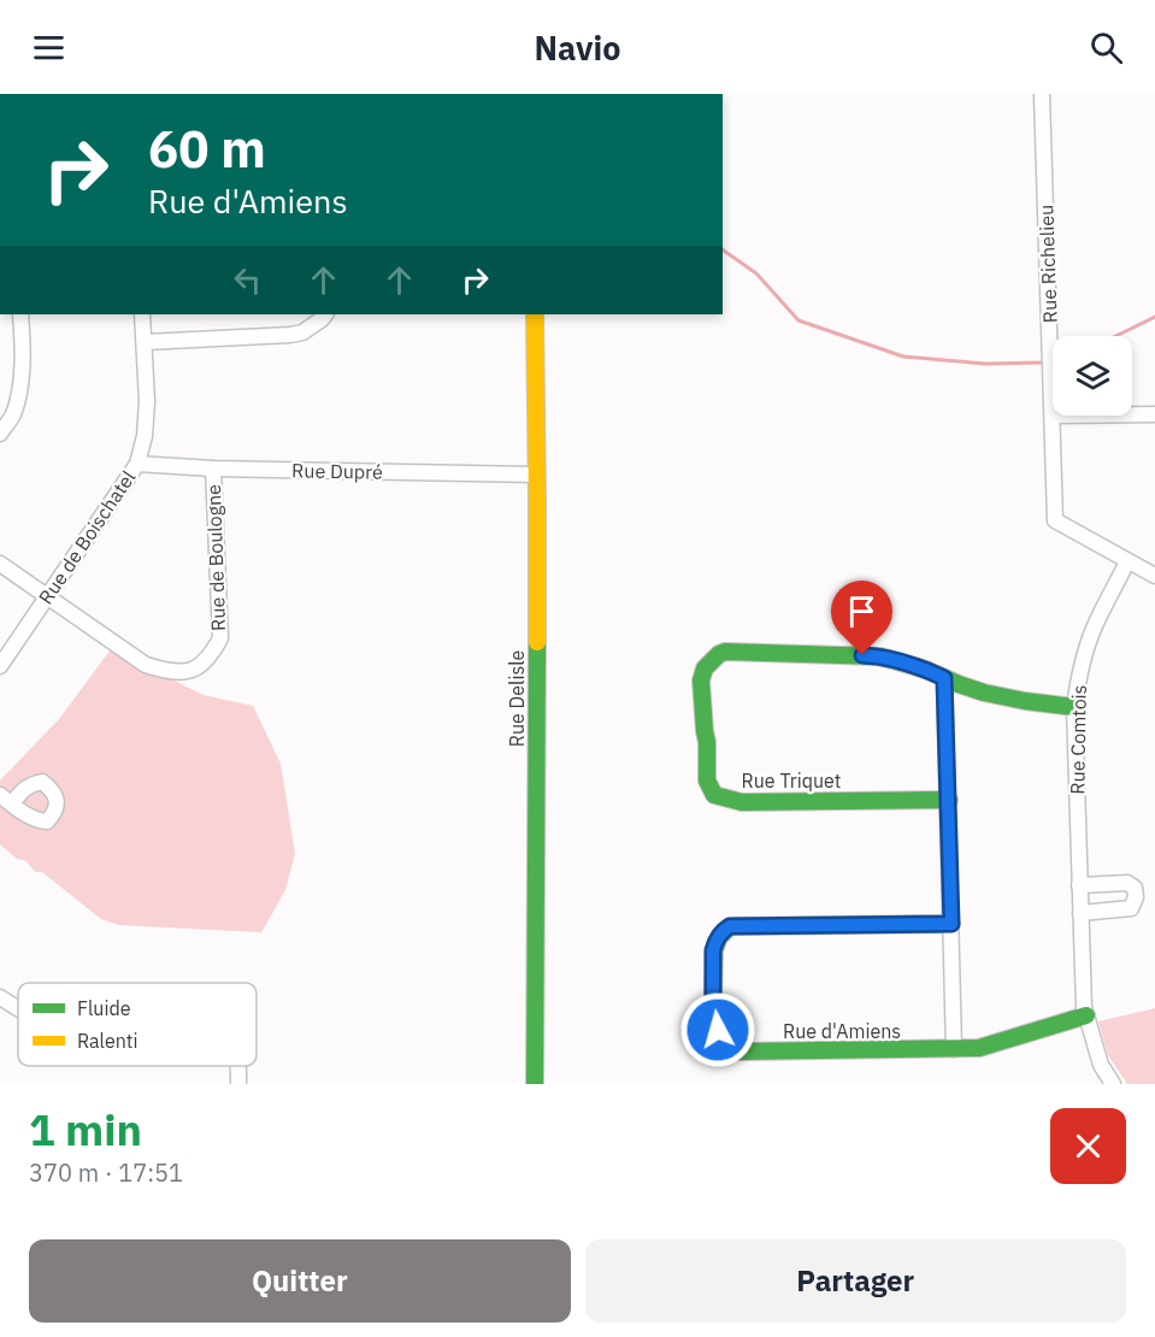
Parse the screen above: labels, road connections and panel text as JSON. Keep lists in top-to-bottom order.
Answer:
{
  "streets": {
    "street": [
      "Rue Richelieu",
      "Rue Dupré",
      "Rue de Boischatel",
      "Rue de Boulogne",
      "Rue Delisle",
      "Rue Comtois",
      "Rue Triquet",
      "Rue d'Amiens"
    ]
  },
  "crossings": [
    ["Rue Richelieu", "Rue Comtois"],
    ["Rue Dupré", "Rue de Boischatel"],
    ["Rue Dupré", "Rue de Boulogne"],
    ["Rue Dupré", "Rue Delisle"],
    ["Rue de Boischatel", "Rue de Boulogne"],
    ["Rue Comtois", "Rue Triquet"],
    ["Rue Comtois", "Rue d'Amiens"]
  ],
  "legend": ["Fluide", "Ralenti"],
  "page": {
    "header": "Navio",
    "turn": ["60 m", "Rue d'Amiens"],
    "heading": ["1 min", "370 m · 17:51"],
    "buttons": ["Quitter", "Partager"]
  }
}
